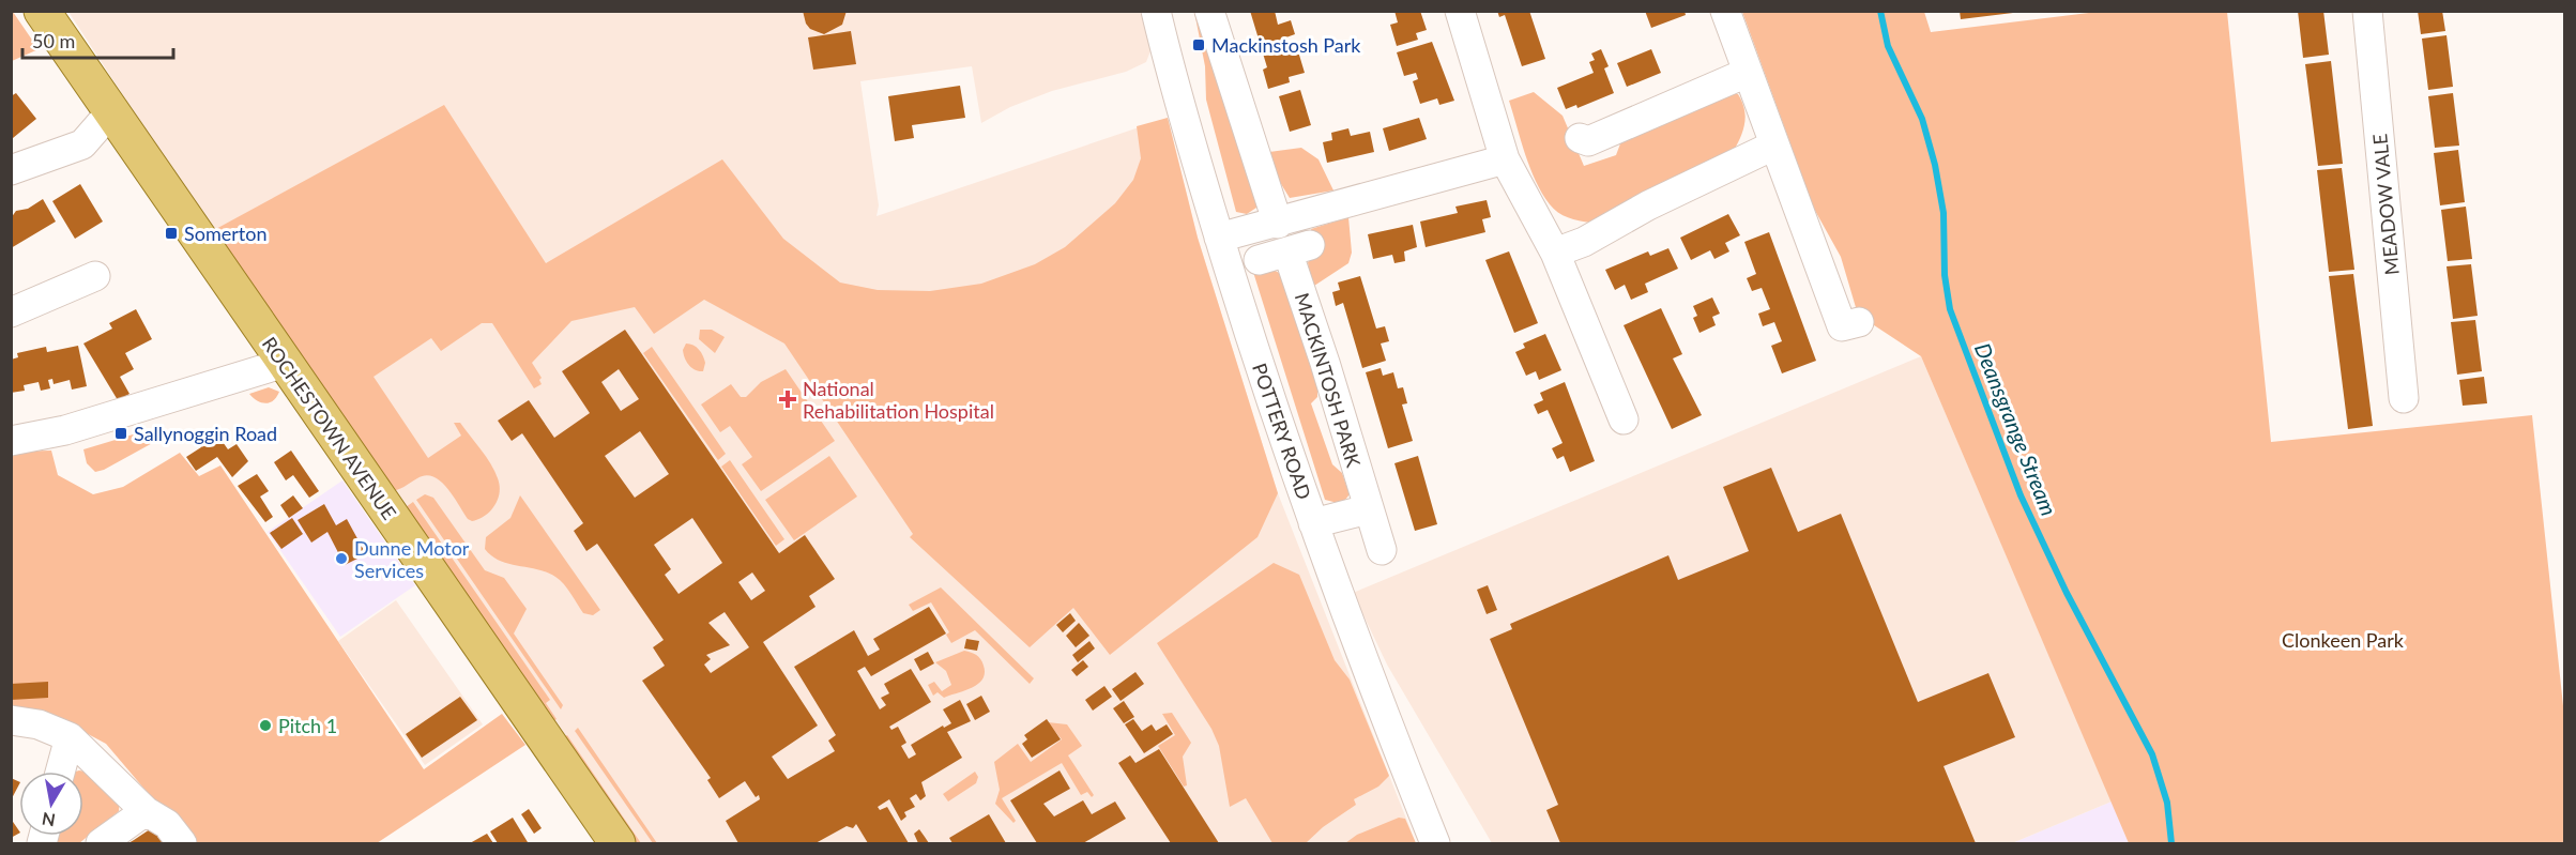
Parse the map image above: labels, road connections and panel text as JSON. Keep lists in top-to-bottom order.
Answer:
{
  "streets": {
    "main road": ["ROCHESTOWN AVENUE"],
    "street": ["MEADOW VALE", "MACKINTOSH PARK", "POTTERY ROAD"]
  },
  "water": ["Deansgrange Stream"],
  "parks": ["Clonkeen Park"],
  "places": {
    "transit": ["Mackinstosh Park", "Somerton", "Sallynoggin Road"],
    "health": ["National Rehabilitation Hospital"],
    "other": ["Dunne Motor Services", "Pitch 1"]
  },
  "scale_bar": "50 m",
  "north": "bottom"
}
